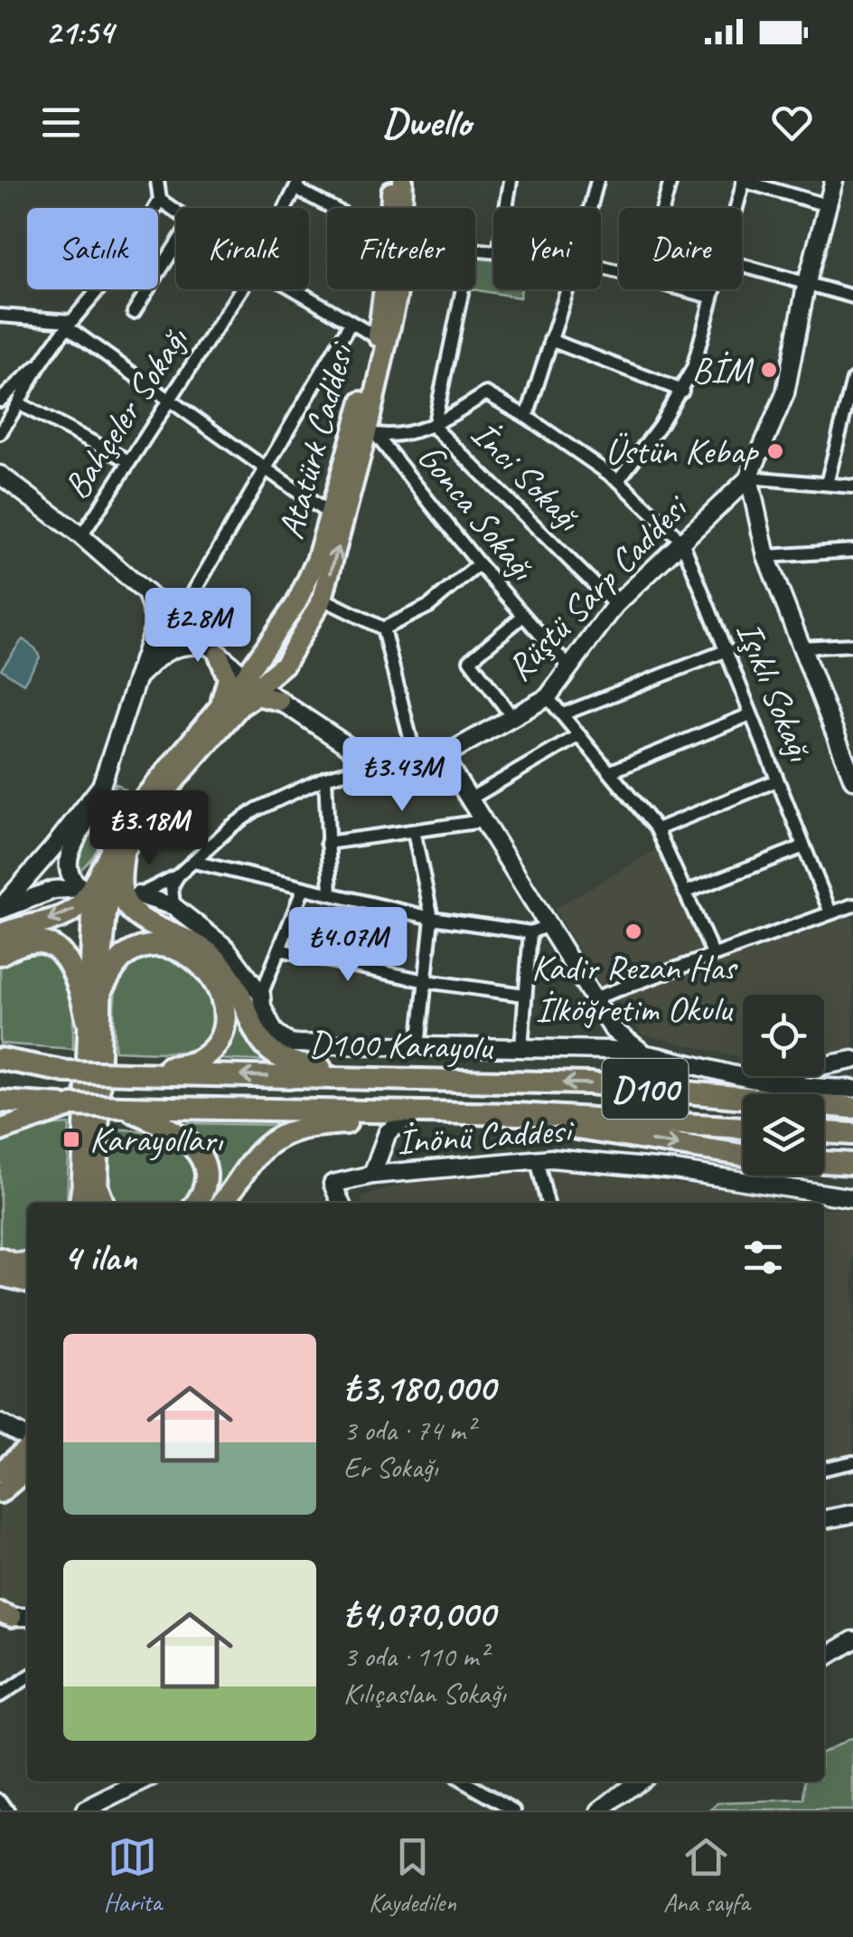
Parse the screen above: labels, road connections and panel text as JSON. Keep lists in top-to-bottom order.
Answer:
{
  "streets": {
    "highway": ["D100 Karayolu", "D100"],
    "main road": ["Atatürk Caddesi"],
    "street": [
      "Bahçeler Sokağı",
      "İnci Sokağı",
      "Gonca Sokağı",
      "Rüştü Sarp Caddesi",
      "Işıklı Sokağı",
      "İnönü Caddesi"
    ]
  },
  "crossings": [
    ["Atatürk Caddesi", "Gonca Sokağı"],
    ["İnci Sokağı", "Rüştü Sarp Caddesi"],
    ["Gonca Sokağı", "Rüştü Sarp Caddesi"],
    ["Rüştü Sarp Caddesi", "Işıklı Sokağı"]
  ],
  "places": {
    "other": ["BİM", "Üstün Kebap", "Kadir Rezan Has İlköğretim Okulu"],
    "transit": ["Karayolları"]
  },
  "page": {
    "status": "21:54",
    "header": "Dwello",
    "chip": [
      "Satılık",
      "Kiralık",
      "Filtreler",
      "Yeni",
      "Daire"
    ],
    "price": [
      "₺2.8M",
      "₺3.43M",
      "₺3.18M",
      "₺4.07M"
    ],
    "heading": "4 ilan",
    "list": [
      {
        "name": "₺3,180,000",
        "note": "3 oda · 74 m² · Er Sokağı"
      },
      {
        "name": "₺4,070,000",
        "note": "3 oda · 110 m² · Kılıçaslan Sokağı"
      }
    ],
    "tabs": ["Harita", "Kaydedilen", "Ana sayfa"]
  }
}
